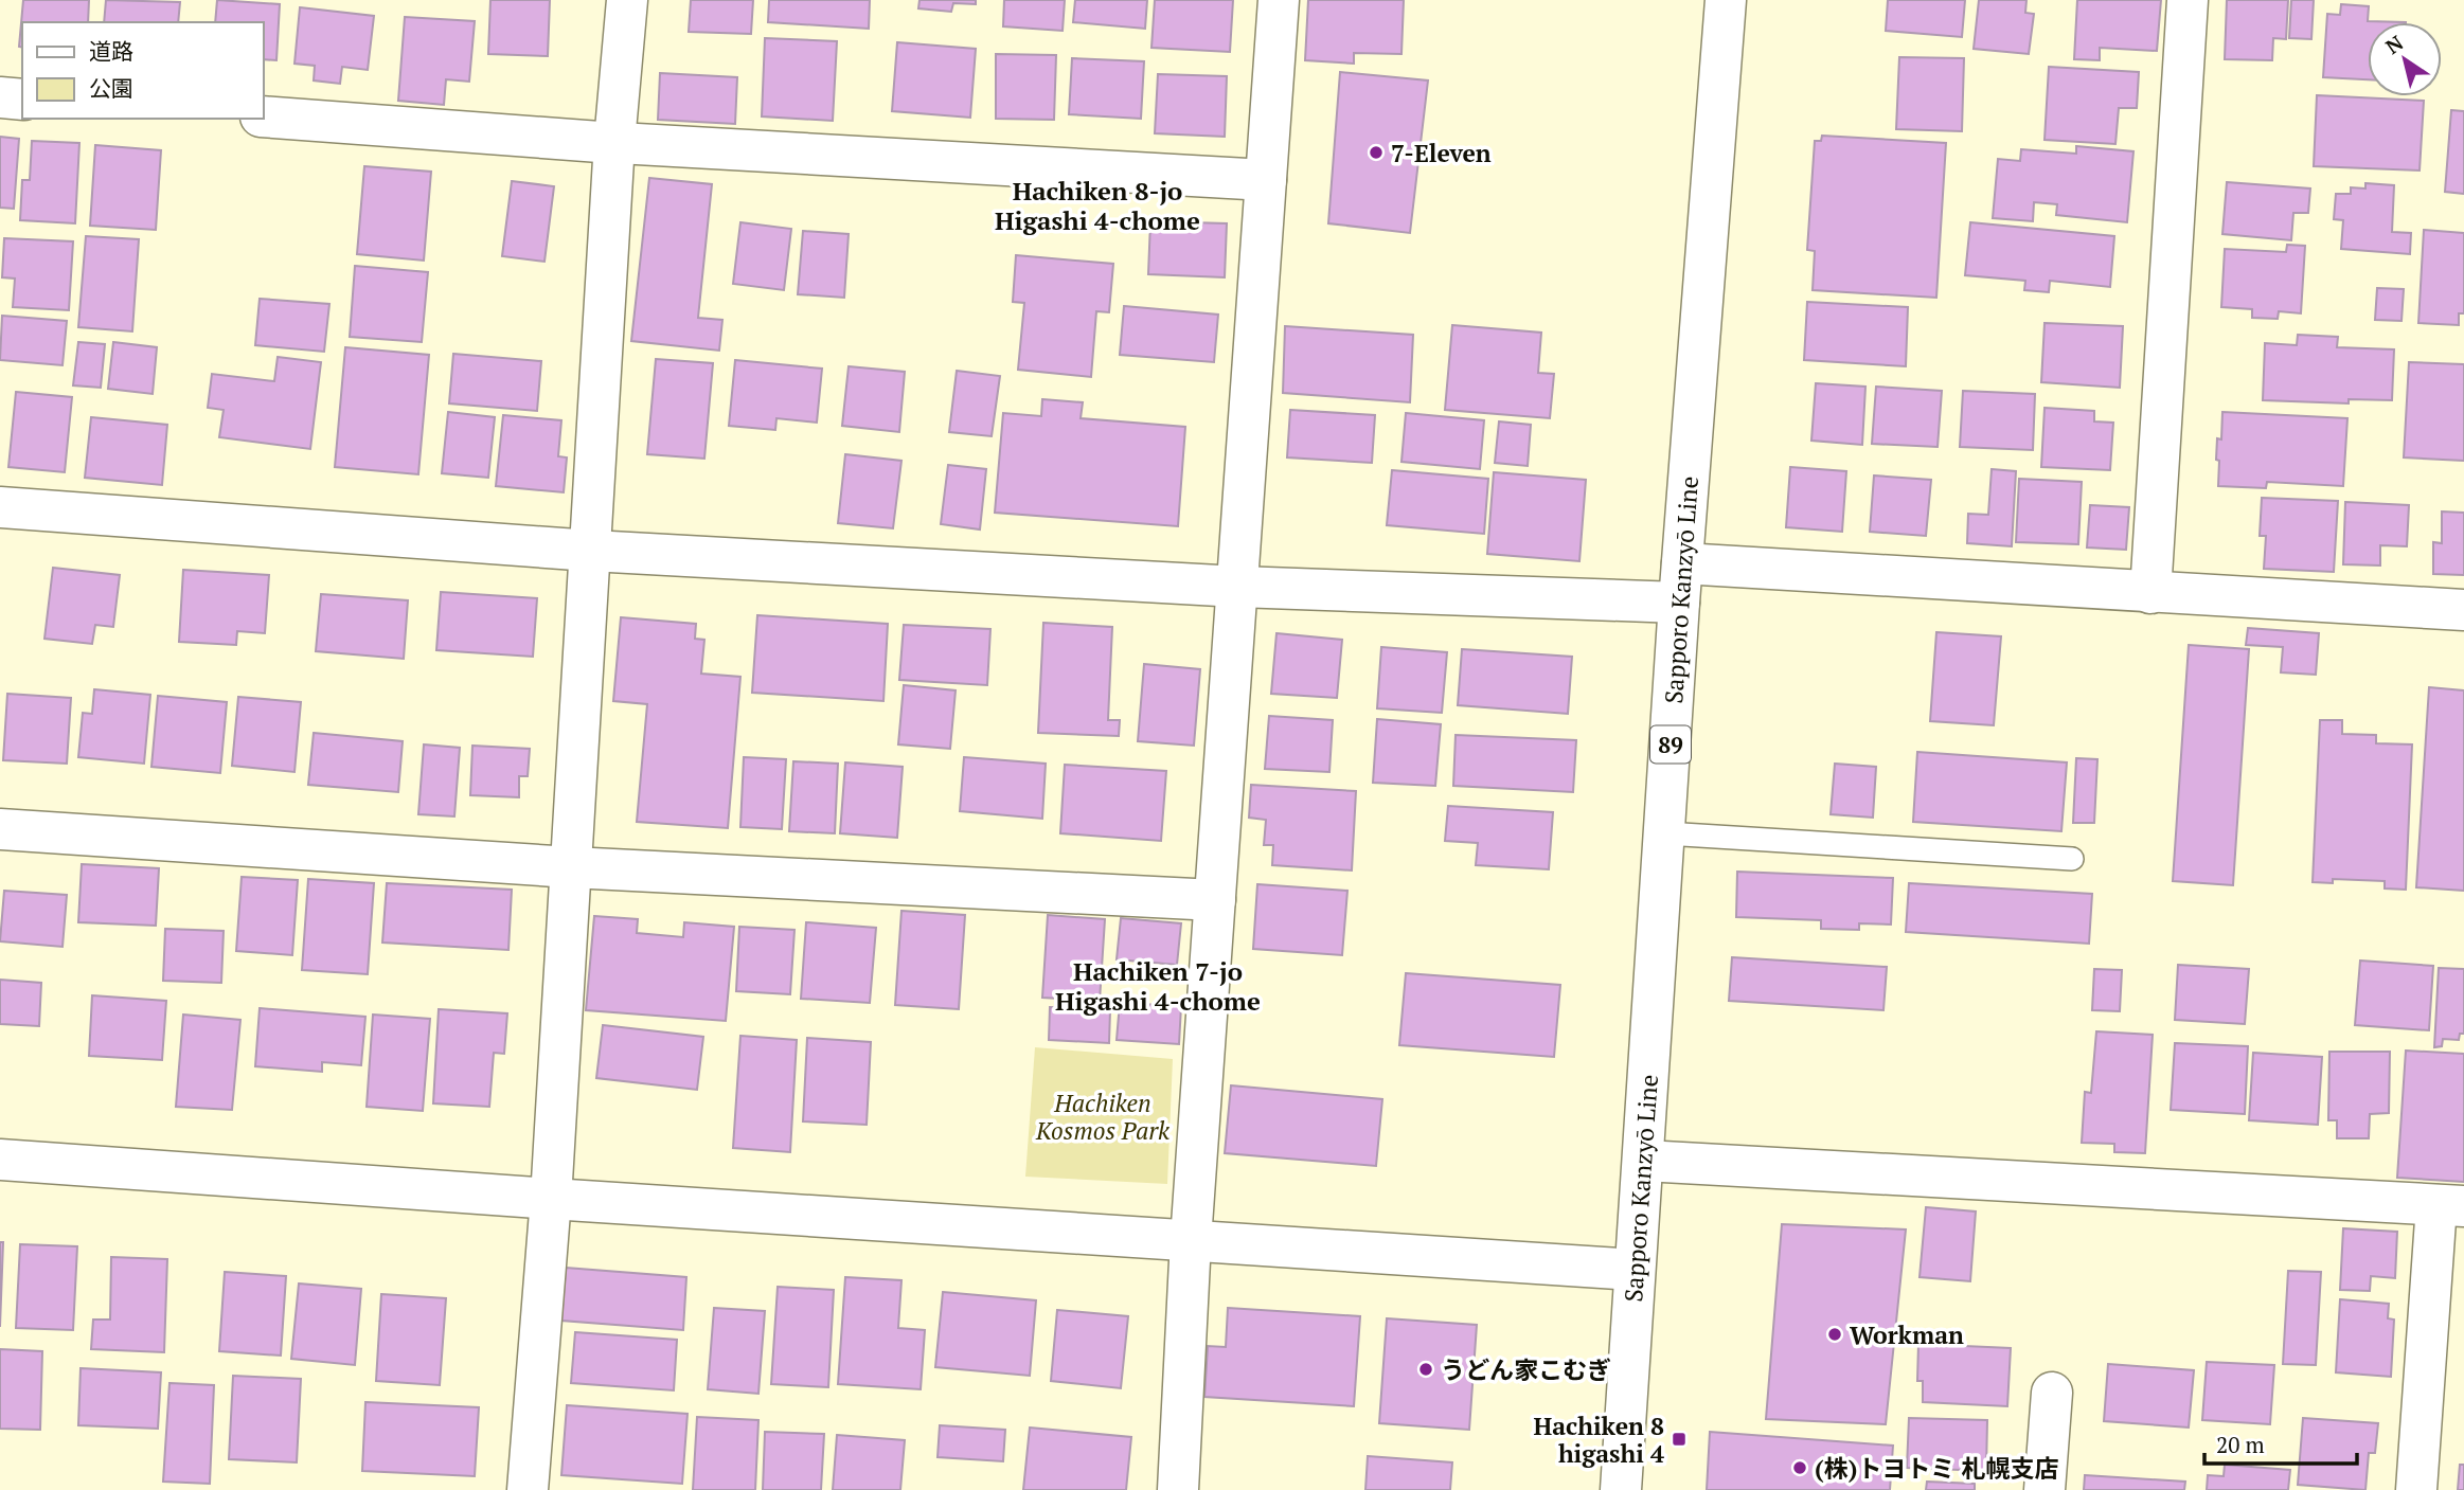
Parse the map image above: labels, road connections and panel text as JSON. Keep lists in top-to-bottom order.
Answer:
{
  "streets": {
    "street": ["Sapporo Kanzyō Line", "89"]
  },
  "districts": ["Hachiken 8-jo Higashi 4-chome", "Hachiken 7-jo Higashi 4-chome"],
  "parks": ["Hachiken Kosmos Park"],
  "places": {
    "other": [
      "7-Eleven",
      "Workman",
      "うどん家こむぎ",
      "(株)トヨトミ 札幌支店"
    ],
    "transit": ["Hachiken 8 higashi 4"]
  },
  "legend": ["道路", "公園"],
  "scale_bar": "20 m",
  "north": "top left"
}
